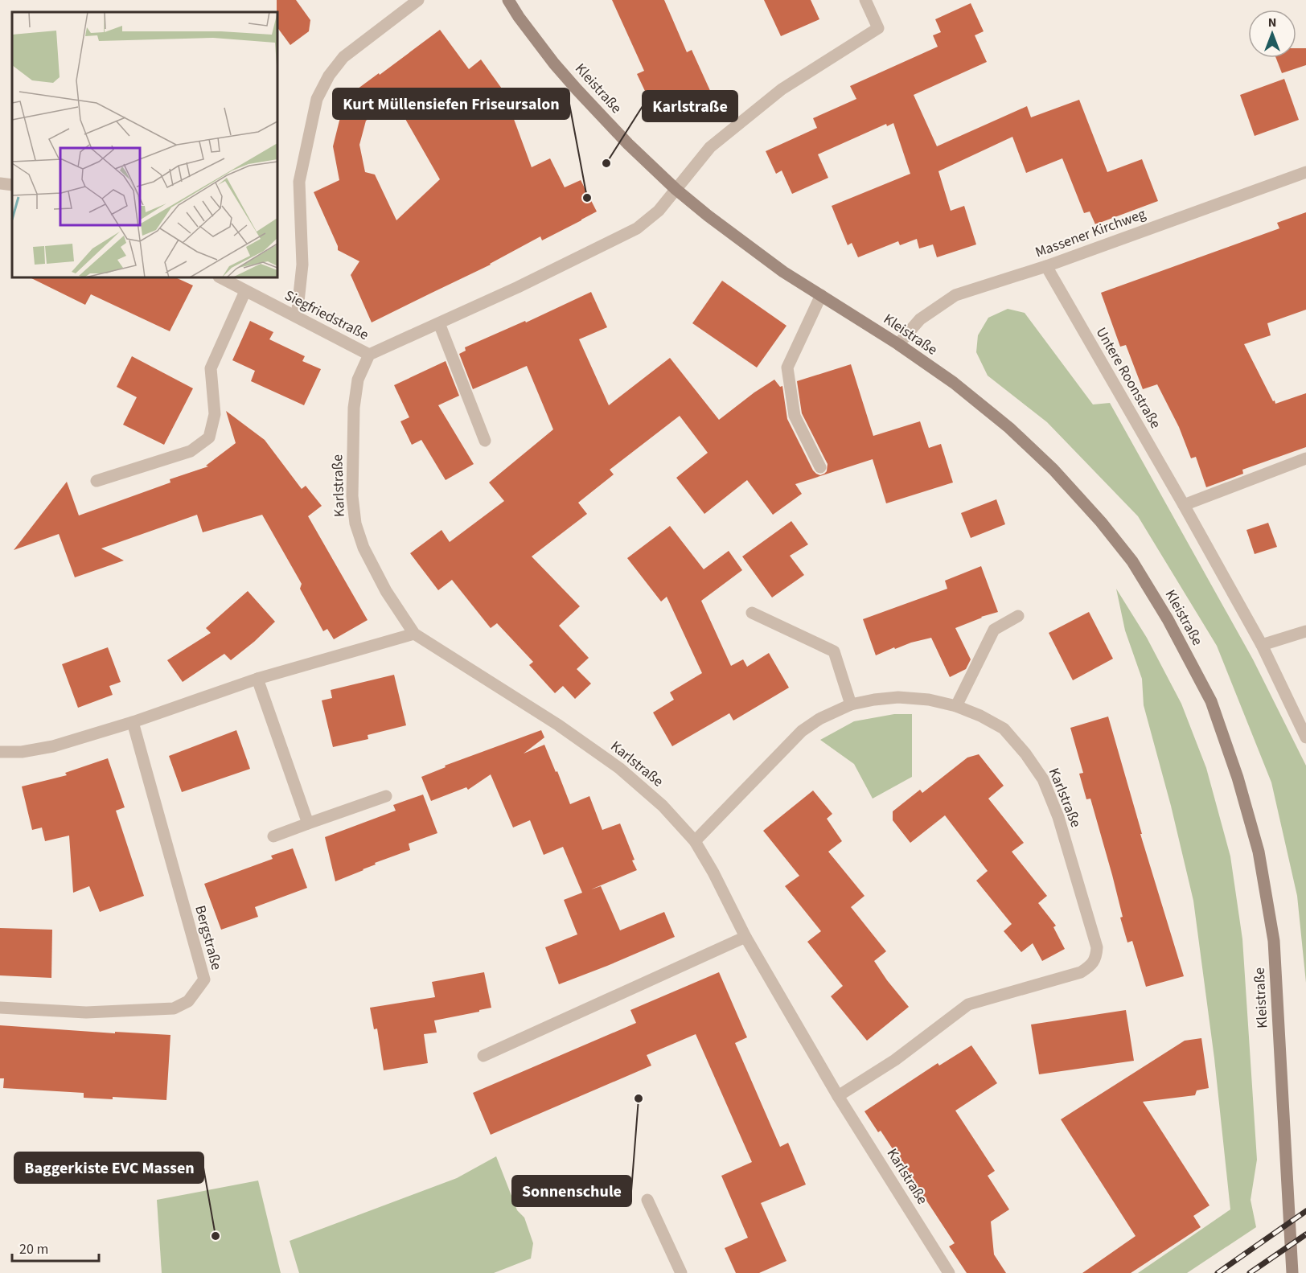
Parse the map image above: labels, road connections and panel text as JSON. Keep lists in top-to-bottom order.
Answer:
{
  "streets": {
    "main road": ["Kleistraße"],
    "street": [
      "Massener Kirchweg",
      "Siegfriedstraße",
      "Untere Roonstraße",
      "Karlstraße",
      "Bergstraße"
    ]
  },
  "crossings": [
    ["Kleistraße", "Massener Kirchweg"],
    ["Massener Kirchweg", "Untere Roonstraße"],
    ["Siegfriedstraße", "Karlstraße"]
  ],
  "places": [
    "Karlstraße",
    "Kurt Müllensiefen Friseursalon",
    "Sonnenschule",
    "Baggerkiste EVC Massen"
  ],
  "scale_bar": "20 m",
  "north": "top"
}
